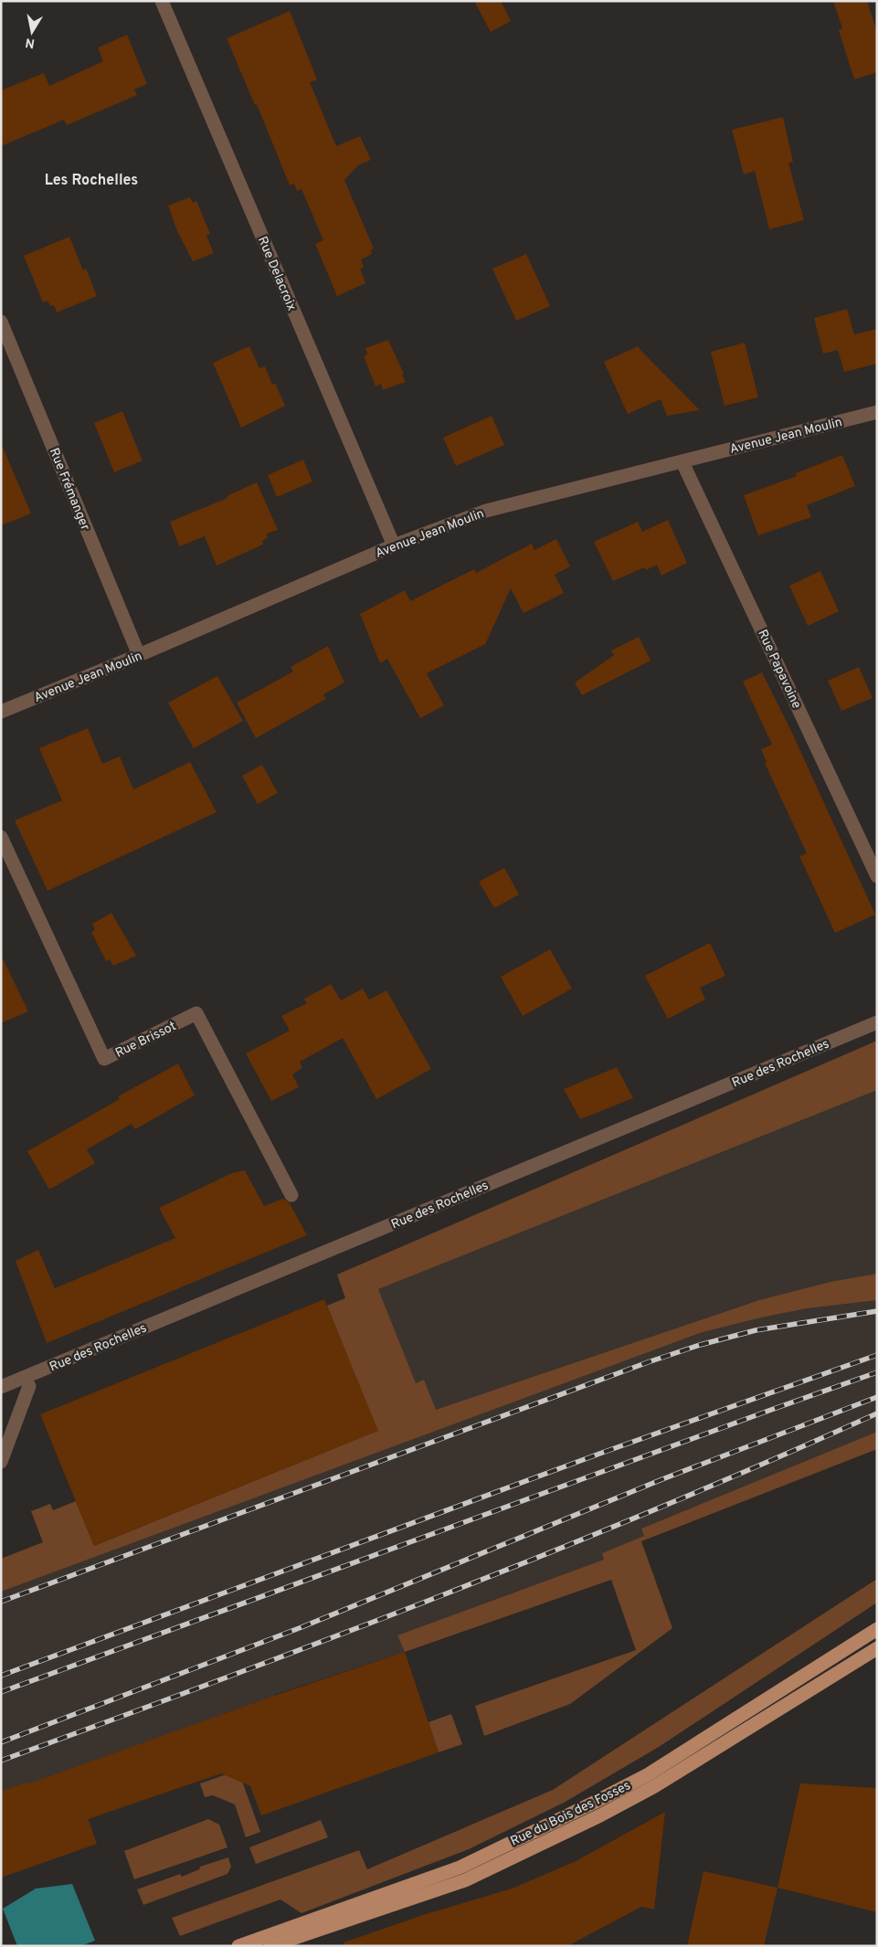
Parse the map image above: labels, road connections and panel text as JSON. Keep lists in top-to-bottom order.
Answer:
{
  "streets": {
    "main road": ["Rue du Bois des Fosses"],
    "street": [
      "Rue Delacroix",
      "Avenue Jean Moulin",
      "Rue Frémanger",
      "Rue Papavoine",
      "Rue Brissot",
      "Rue des Rochelles"
    ]
  },
  "crossings": [
    ["Rue Delacroix", "Avenue Jean Moulin"],
    ["Avenue Jean Moulin", "Rue Frémanger"],
    ["Avenue Jean Moulin", "Rue Papavoine"]
  ],
  "districts": ["Les Rochelles"],
  "north": "bottom"
}
